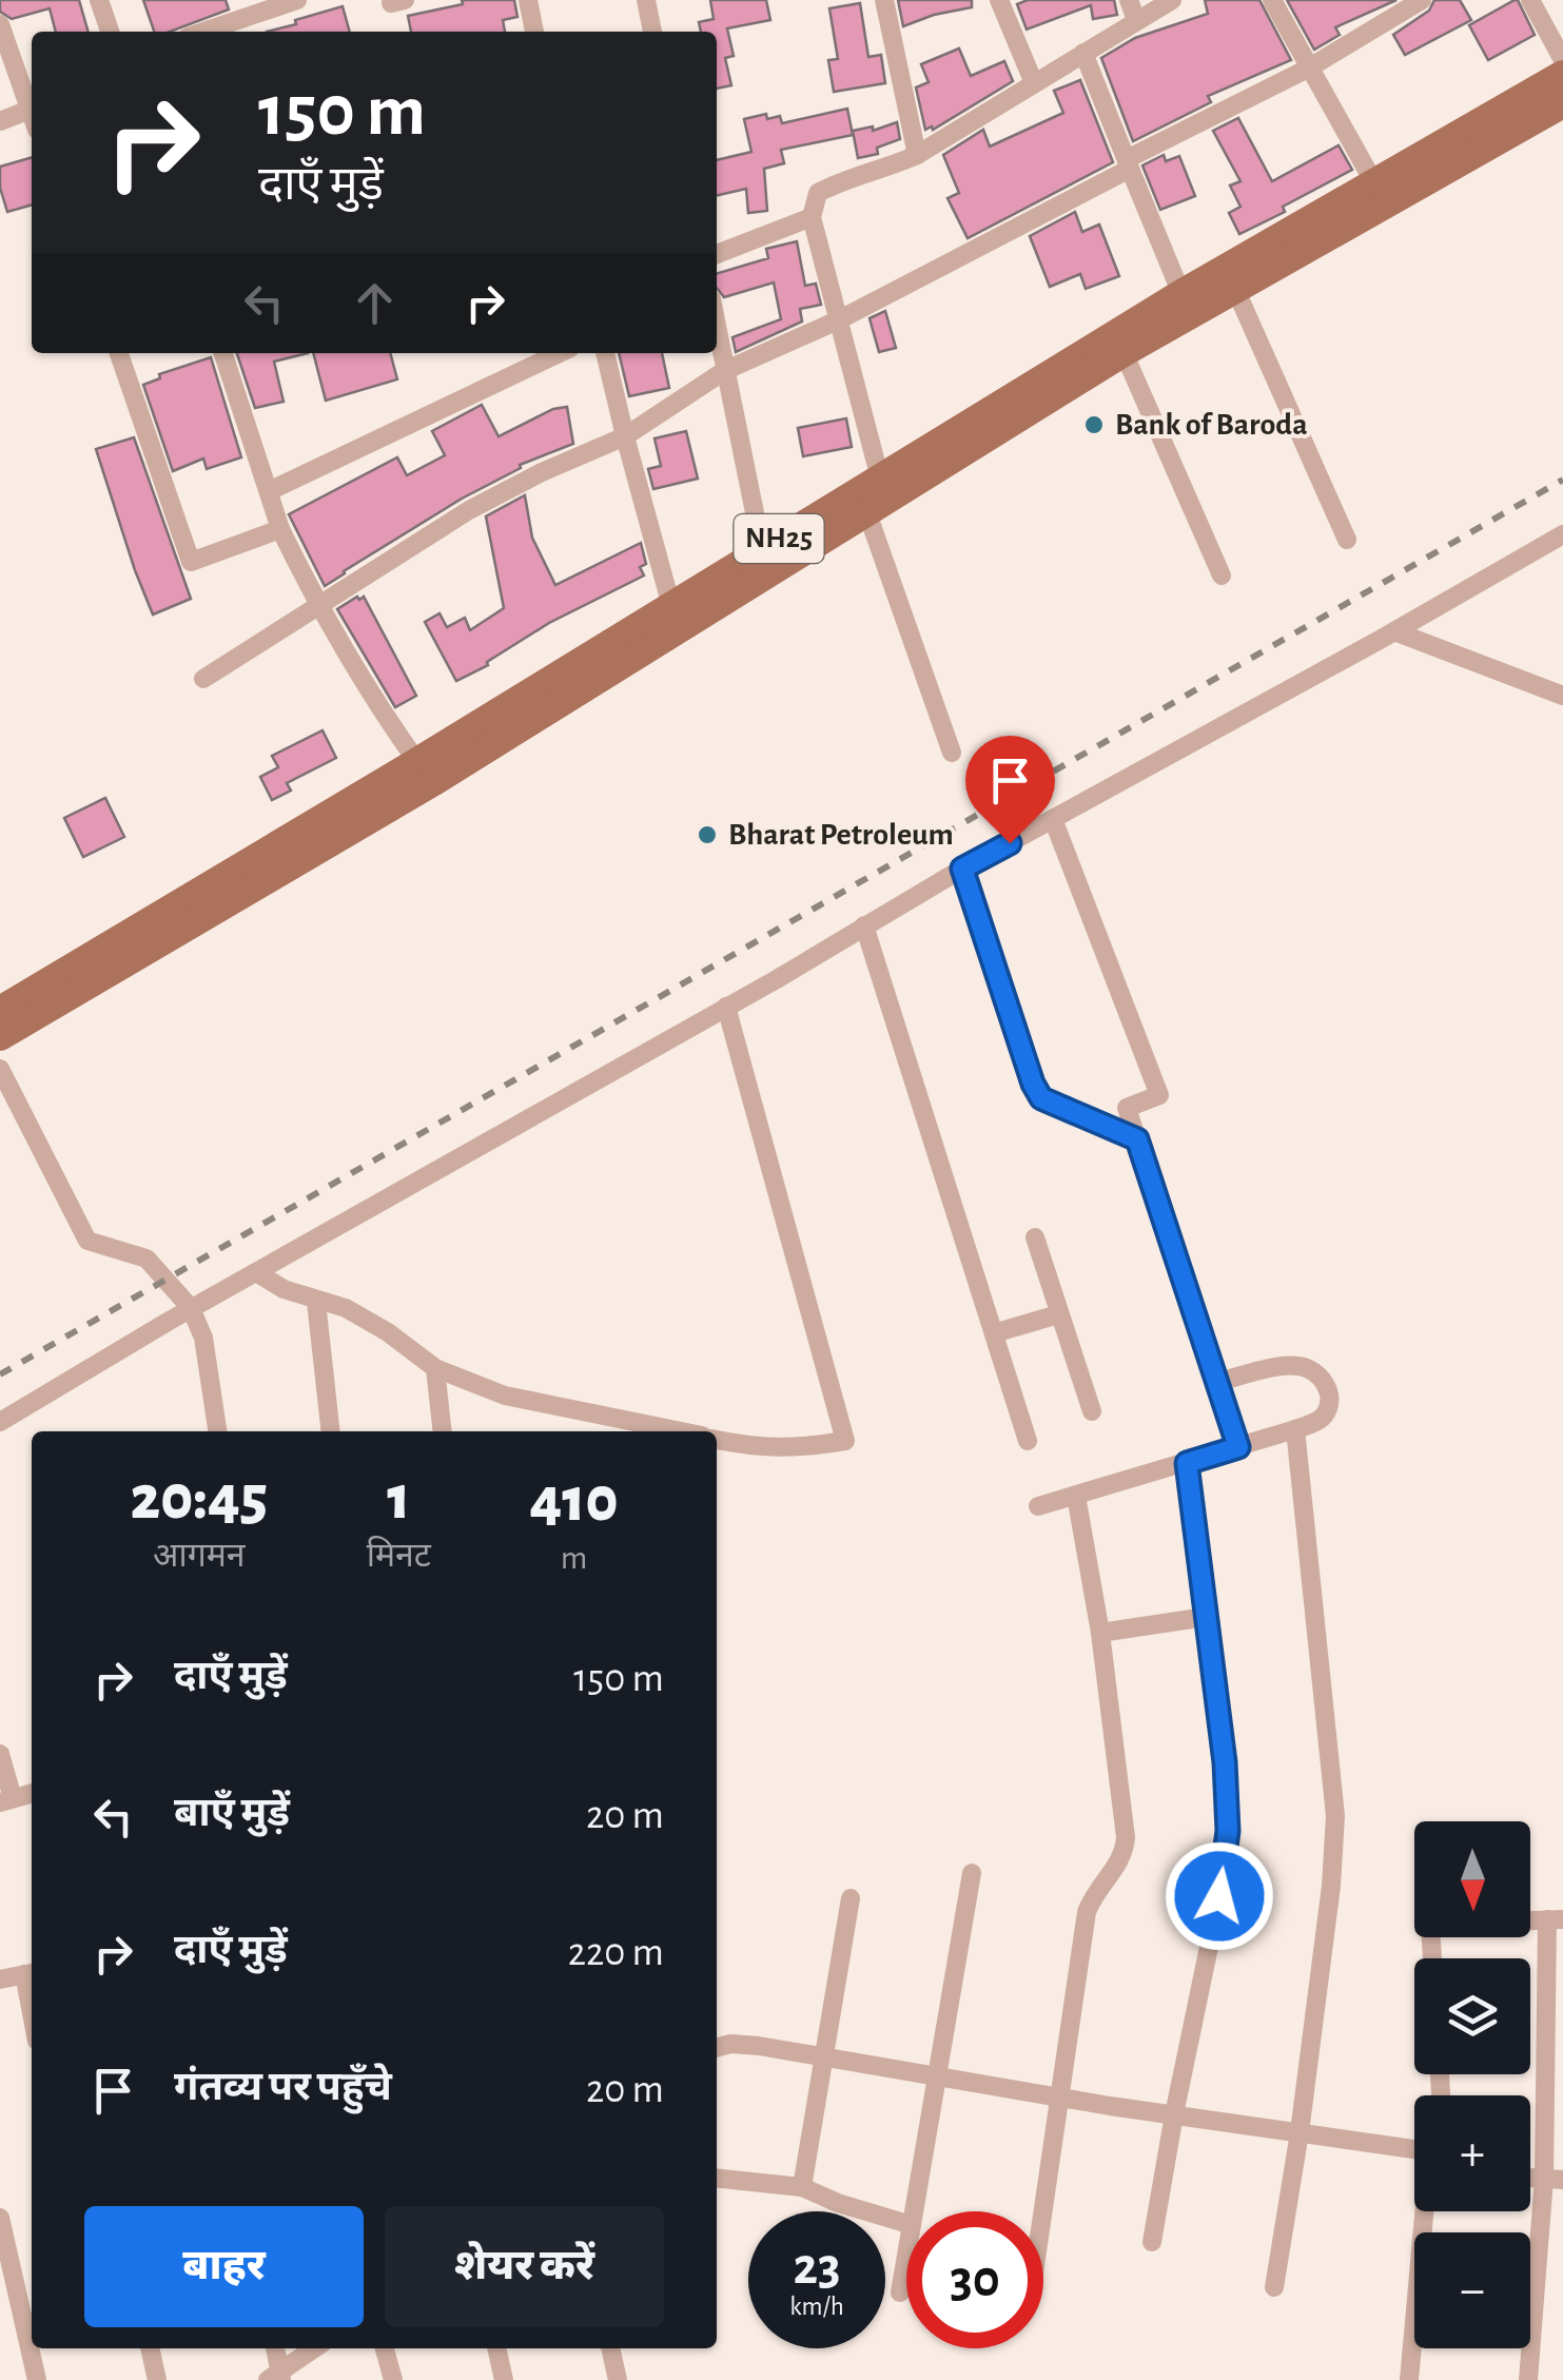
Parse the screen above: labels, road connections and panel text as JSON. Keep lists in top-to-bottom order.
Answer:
{
  "streets": {
    "main road": ["NH25"]
  },
  "places": ["Bank of Baroda", "Bharat Petroleum"],
  "north": "bottom",
  "page": {
    "turn": ["150 m", "दाएँ मुड़ें"],
    "eta": [
      "20:45",
      "आगमन",
      "1",
      "मिनट",
      "410",
      "m"
    ],
    "list": [
      {
        "name": "दाएँ मुड़ें",
        "value": "150 m"
      },
      {
        "name": "बाएँ मुड़ें",
        "value": "20 m"
      },
      {
        "name": "दाएँ मुड़ें",
        "value": "220 m"
      },
      {
        "name": "गंतव्य पर पहुँचे",
        "value": "20 m"
      }
    ],
    "map_buttons": ["+", "−"],
    "buttons": ["बाहर", "शेयर करें"],
    "speed": "23 km/h",
    "limit": "30"
  }
}
